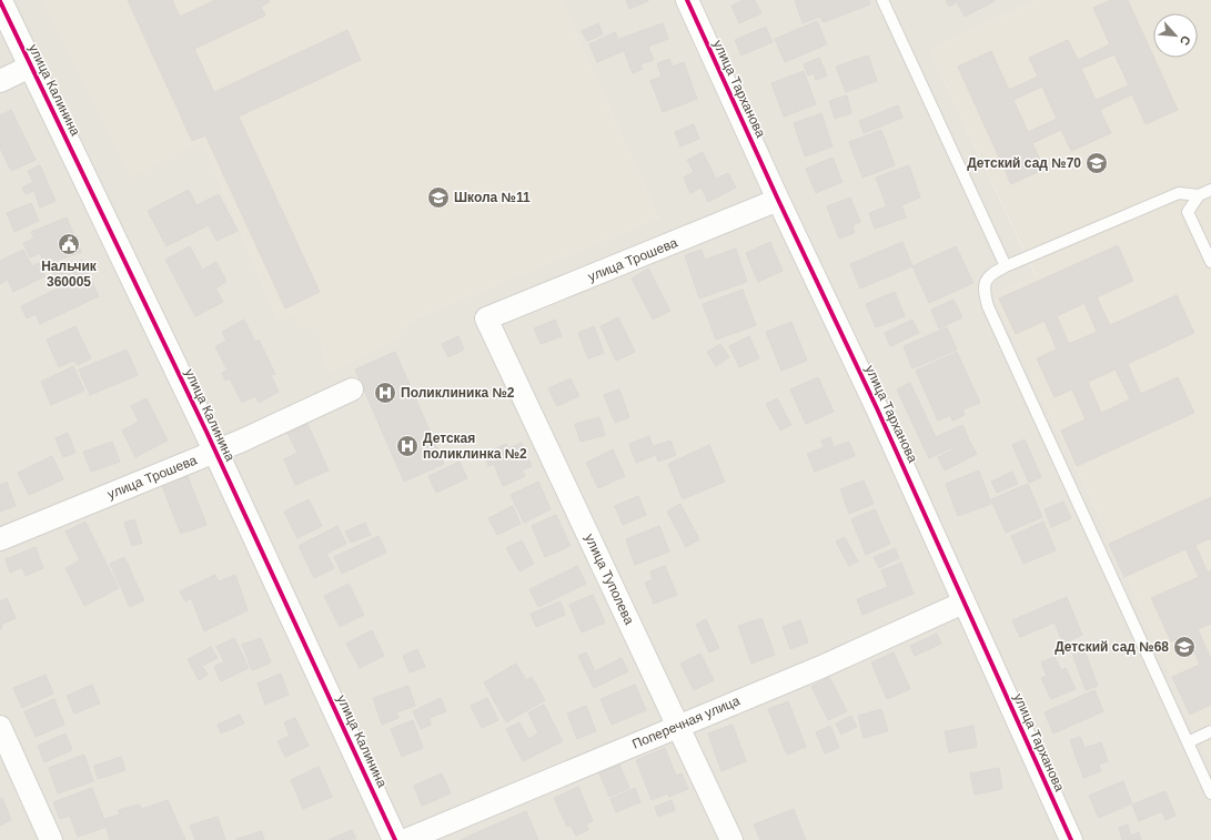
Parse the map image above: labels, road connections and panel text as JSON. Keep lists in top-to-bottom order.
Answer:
{
  "streets": {
    "street": [
      "улица Тарханова",
      "улица Калинина",
      "улица Трошева",
      "улица Туполева",
      "Поперечная улица"
    ]
  },
  "crossings": [
    ["улица Тарханова", "улица Трошева"],
    ["улица Тарханова", "Поперечная улица"],
    ["улица Калинина", "улица Трошева"],
    ["улица Трошева", "улица Туполева"],
    ["улица Туполева", "Поперечная улица"]
  ],
  "places": {
    "school or university": ["Детский сад №70", "Школа №11", "Детский сад №68"],
    "public building": ["Нальчик 360005"],
    "hospital": ["Поликлиника №2", "Детская поликлинка №2"]
  },
  "north": "bottom right"
}
